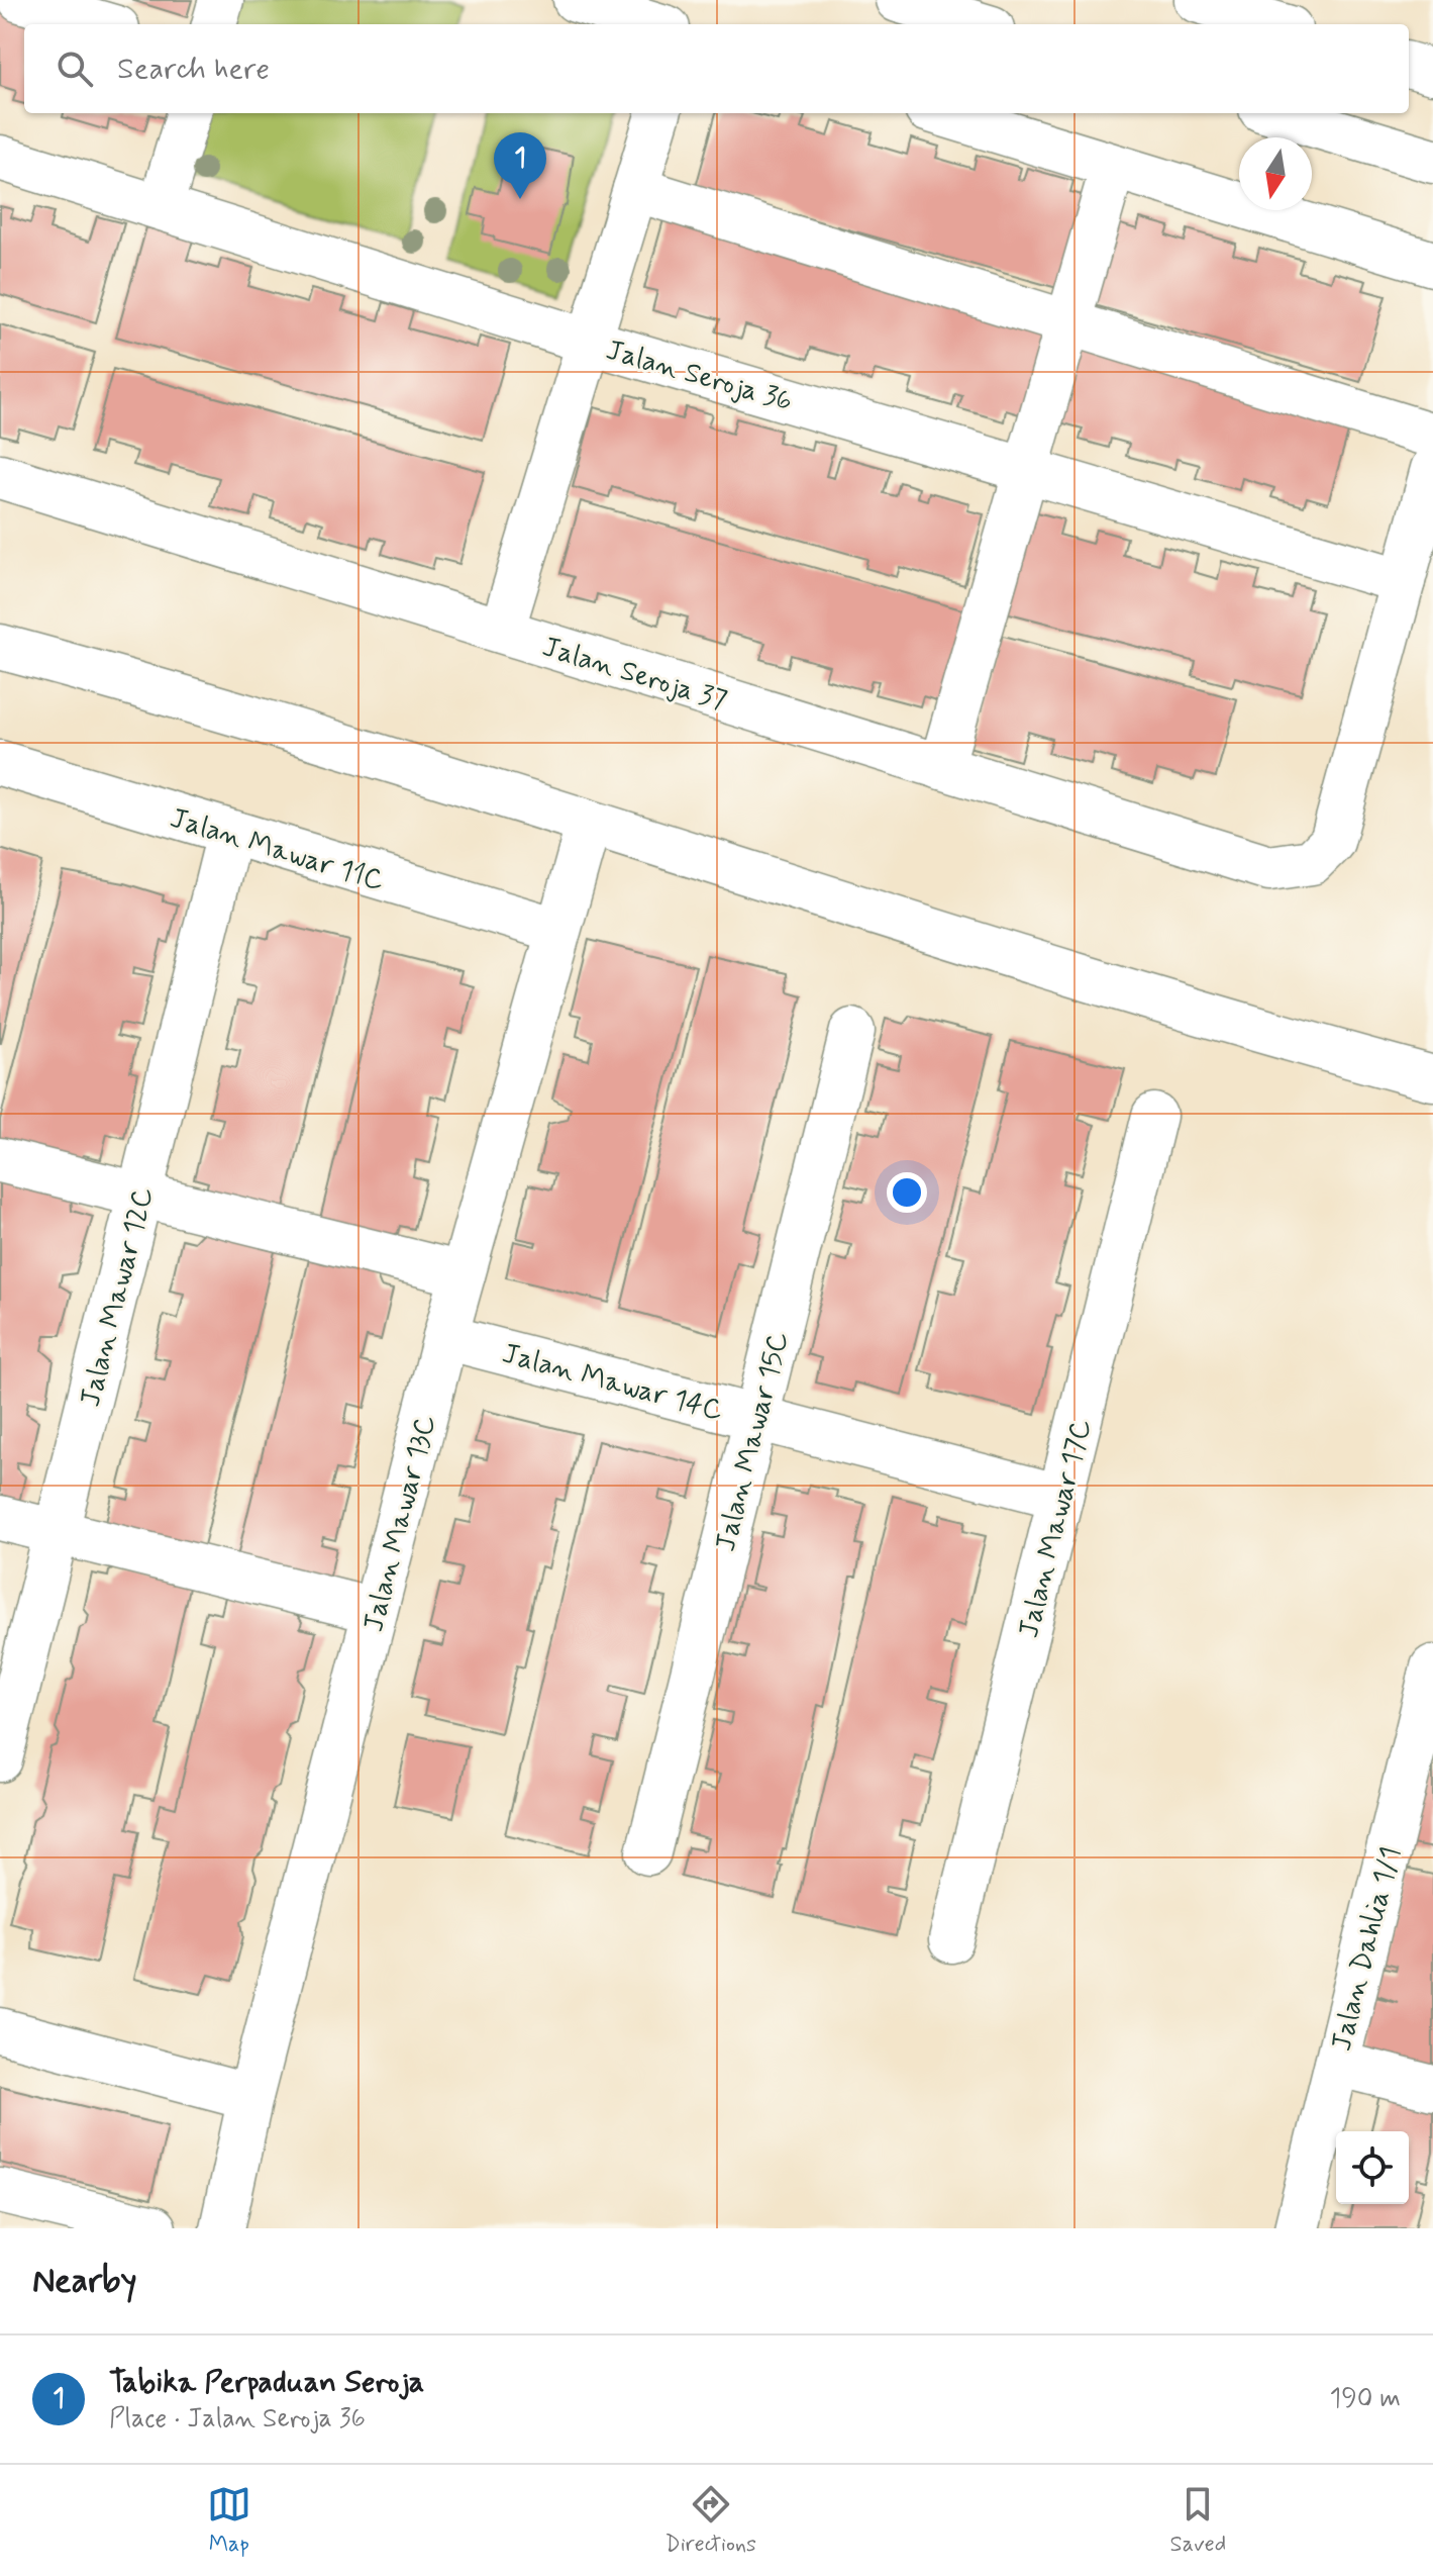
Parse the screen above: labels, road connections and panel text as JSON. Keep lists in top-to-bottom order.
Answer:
{
  "streets": {
    "street": [
      "Jalan Seroja 36",
      "Jalan Seroja 37",
      "Jalan Mawar 11C",
      "Jalan Mawar 12C",
      "Jalan Mawar 14C",
      "Jalan Mawar 15C",
      "Jalan Mawar 13C",
      "Jalan Mawar 17C",
      "Jalan Dahlia 1/1"
    ]
  },
  "crossings": [
    ["Jalan Seroja 36", "Jalan Seroja 37"],
    ["Jalan Mawar 11C", "Jalan Mawar 12C"],
    ["Jalan Mawar 11C", "Jalan Mawar 13C"],
    ["Jalan Mawar 14C", "Jalan Mawar 15C"],
    ["Jalan Mawar 14C", "Jalan Mawar 13C"],
    ["Jalan Mawar 14C", "Jalan Mawar 17C"]
  ],
  "north": "bottom",
  "page": {
    "search": "Search here",
    "pins": "1",
    "heading": "Nearby",
    "list": [
      {
        "mark": "1",
        "name": "Tabika Perpaduan Seroja",
        "note": "Place · Jalan Seroja 36",
        "value": "190 m"
      }
    ],
    "nav": ["Map", "Directions", "Saved"]
  }
}
